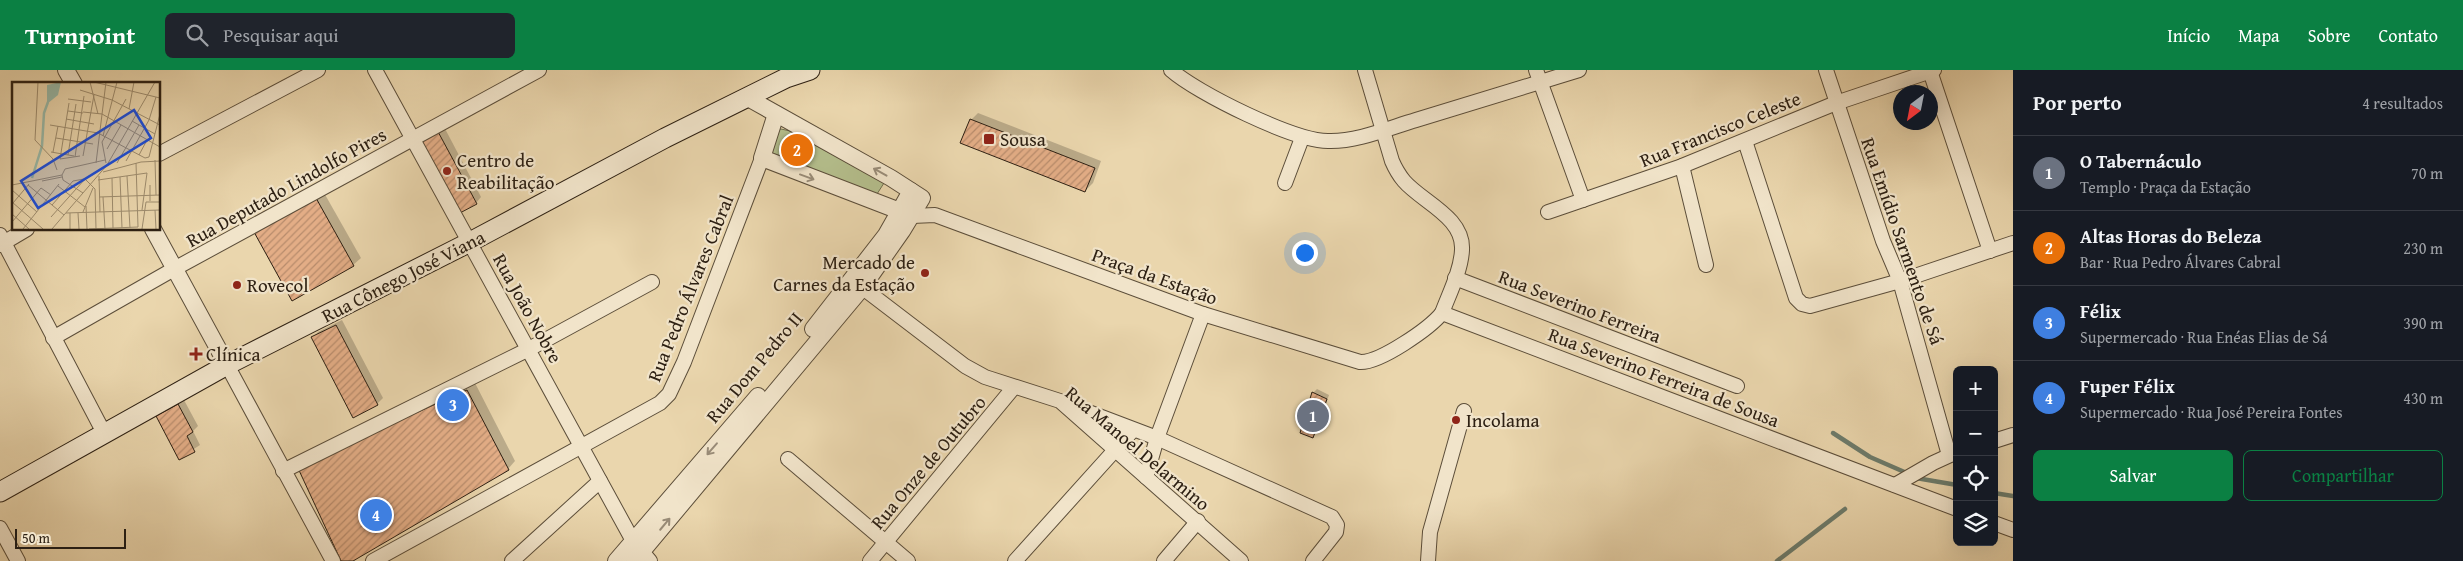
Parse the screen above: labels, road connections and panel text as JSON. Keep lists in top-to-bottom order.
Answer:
{
  "streets": {
    "main road": ["Rua Cônego José Viana"],
    "street": [
      "Rua Francisco Celeste",
      "Rua Deputado Lindolfo Pires",
      "Rua Emídio Sarmento de Sá",
      "Praça da Estação",
      "Rua Pedro Álvares Cabral",
      "Rua Severino Ferreira",
      "Rua João Nobre",
      "Rua Dom Pedro II",
      "Rua Severino Ferreira de Sousa",
      "Rua Manoel Delarmino",
      "Rua Onze de Outubro"
    ]
  },
  "crossings": [
    ["Rua Francisco Celeste", "Rua Emídio Sarmento de Sá"],
    ["Rua Deputado Lindolfo Pires", "Rua João Nobre"],
    ["Rua Cônego José Viana", "Rua João Nobre"],
    ["Praça da Estação", "Rua Dom Pedro II"],
    ["Praça da Estação", "Rua Severino Ferreira de Sousa"],
    ["Rua Pedro Álvares Cabral", "Rua João Nobre"],
    ["Rua João Nobre", "Rua Dom Pedro II"],
    ["Rua Dom Pedro II", "Rua Manoel Delarmino"],
    ["Rua Manoel Delarmino", "Rua Onze de Outubro"]
  ],
  "places": {
    "transit": ["Sousa"],
    "other": [
      "Centro de Reabilitação",
      "Mercado de Carnes da Estação",
      "Rovecol",
      "Incolama"
    ],
    "health": ["Clínica"]
  },
  "scale_bar": "50 m",
  "north": "bottom left",
  "page": {
    "header": "Turnpoint",
    "search": "Pesquisar aqui",
    "nav": [
      "Início",
      "Mapa",
      "Sobre",
      "Contato"
    ],
    "heading": ["Por perto", "4 resultados"],
    "pins": [
      "2",
      "3",
      "1",
      "4"
    ],
    "list": [
      {
        "mark": "1",
        "name": "O Tabernáculo",
        "note": "Templo · Praça da Estação",
        "value": "70 m"
      },
      {
        "mark": "2",
        "name": "Altas Horas do Beleza",
        "note": "Bar · Rua Pedro Álvares Cabral",
        "value": "230 m"
      },
      {
        "mark": "3",
        "name": "Félix",
        "note": "Supermercado · Rua Enéas Elias de Sá",
        "value": "390 m"
      },
      {
        "mark": "4",
        "name": "Fuper Félix",
        "note": "Supermercado · Rua José Pereira Fontes",
        "value": "430 m"
      }
    ],
    "map_buttons": ["+", "−"],
    "buttons": ["Salvar", "Compartilhar"],
    "scale": "50 m"
  }
}
